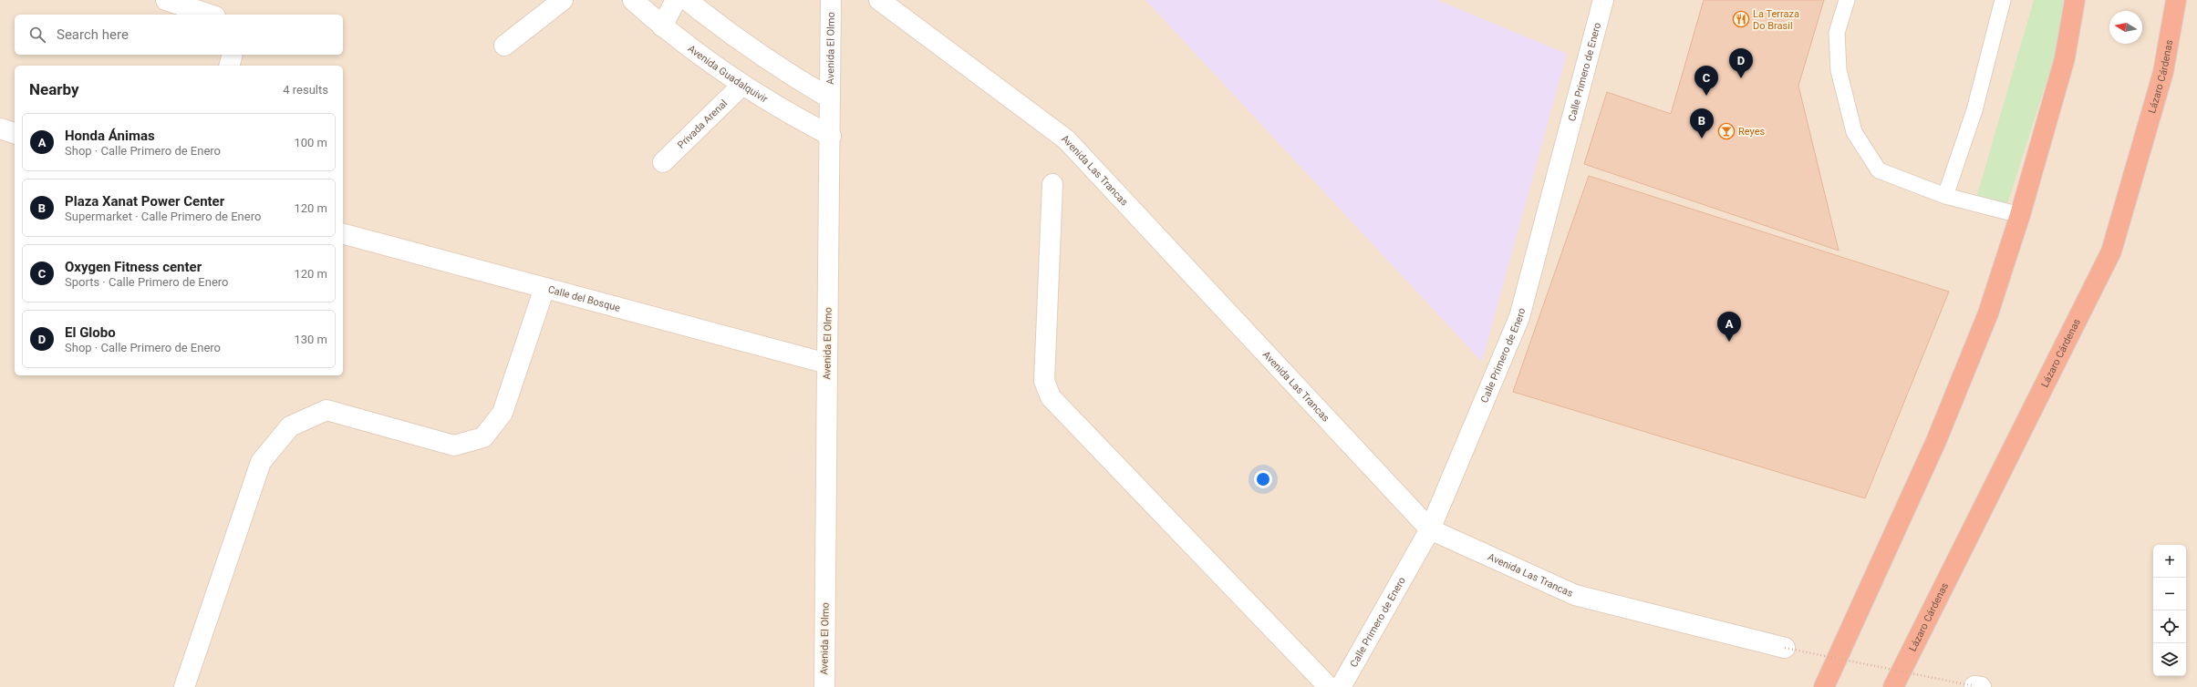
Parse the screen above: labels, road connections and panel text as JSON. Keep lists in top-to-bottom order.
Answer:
{
  "streets": {
    "highway": ["Lázaro Cárdenas"],
    "street": [
      "Avenida El Olmo",
      "Calle Primero de Enero",
      "Avenida Guadalquivir",
      "Privada Arenal",
      "Avenida Las Trancas",
      "Calle del Bosque"
    ]
  },
  "crossings": [
    ["Avenida El Olmo", "Avenida Guadalquivir"],
    ["Avenida El Olmo", "Calle del Bosque"],
    ["Calle Primero de Enero", "Avenida Las Trancas"],
    ["Avenida Guadalquivir", "Privada Arenal"]
  ],
  "places": {
    "restaurant": ["La Terraza Do Brasil"],
    "bar": ["Reyes"]
  },
  "north": "left",
  "page": {
    "search": "Search here",
    "pins": [
      "D",
      "C",
      "B",
      "A"
    ],
    "heading": ["Nearby", "4 results"],
    "list": [
      {
        "mark": "A",
        "name": "Honda Ánimas",
        "note": "Shop · Calle Primero de Enero",
        "value": "100 m"
      },
      {
        "mark": "B",
        "name": "Plaza Xanat Power Center",
        "note": "Supermarket · Calle Primero de Enero",
        "value": "120 m"
      },
      {
        "mark": "C",
        "name": "Oxygen Fitness center",
        "note": "Sports · Calle Primero de Enero",
        "value": "120 m"
      },
      {
        "mark": "D",
        "name": "El Globo",
        "note": "Shop · Calle Primero de Enero",
        "value": "130 m"
      }
    ],
    "map_buttons": ["+", "−"]
  }
}
